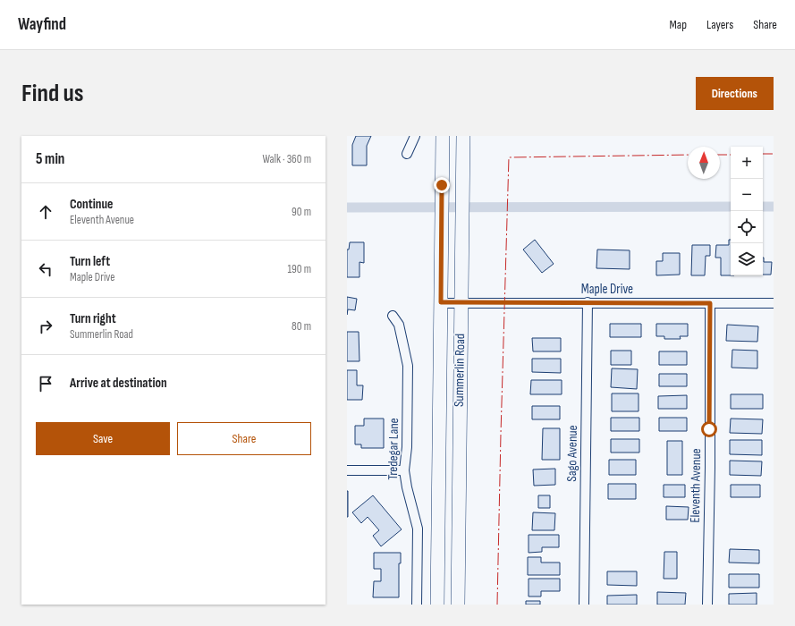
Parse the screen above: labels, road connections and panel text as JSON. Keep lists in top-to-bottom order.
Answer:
{
  "streets": {
    "main road": ["Summerlin Road"],
    "street": [
      "Maple Drive",
      "Tredegar Lane",
      "Sago Avenue",
      "Eleventh Avenue"
    ]
  },
  "crossings": [
    ["Maple Drive", "Summerlin Road"],
    ["Maple Drive", "Sago Avenue"],
    ["Maple Drive", "Eleventh Avenue"]
  ],
  "north": "top",
  "page": {
    "header": "Wayfind",
    "nav": ["Map", "Layers", "Share"],
    "buttons": [
      "Directions",
      ["Save", "Share"]
    ],
    "title": "Find us",
    "heading": ["5 min", "Walk · 360 m"],
    "map_buttons": ["+", "−"],
    "list": [
      ["Continue", "Eleventh Avenue", "90 m"],
      ["Turn left", "Maple Drive", "190 m"],
      ["Turn right", "Summerlin Road", "80 m"],
      "Arrive at destination"
    ]
  }
}
